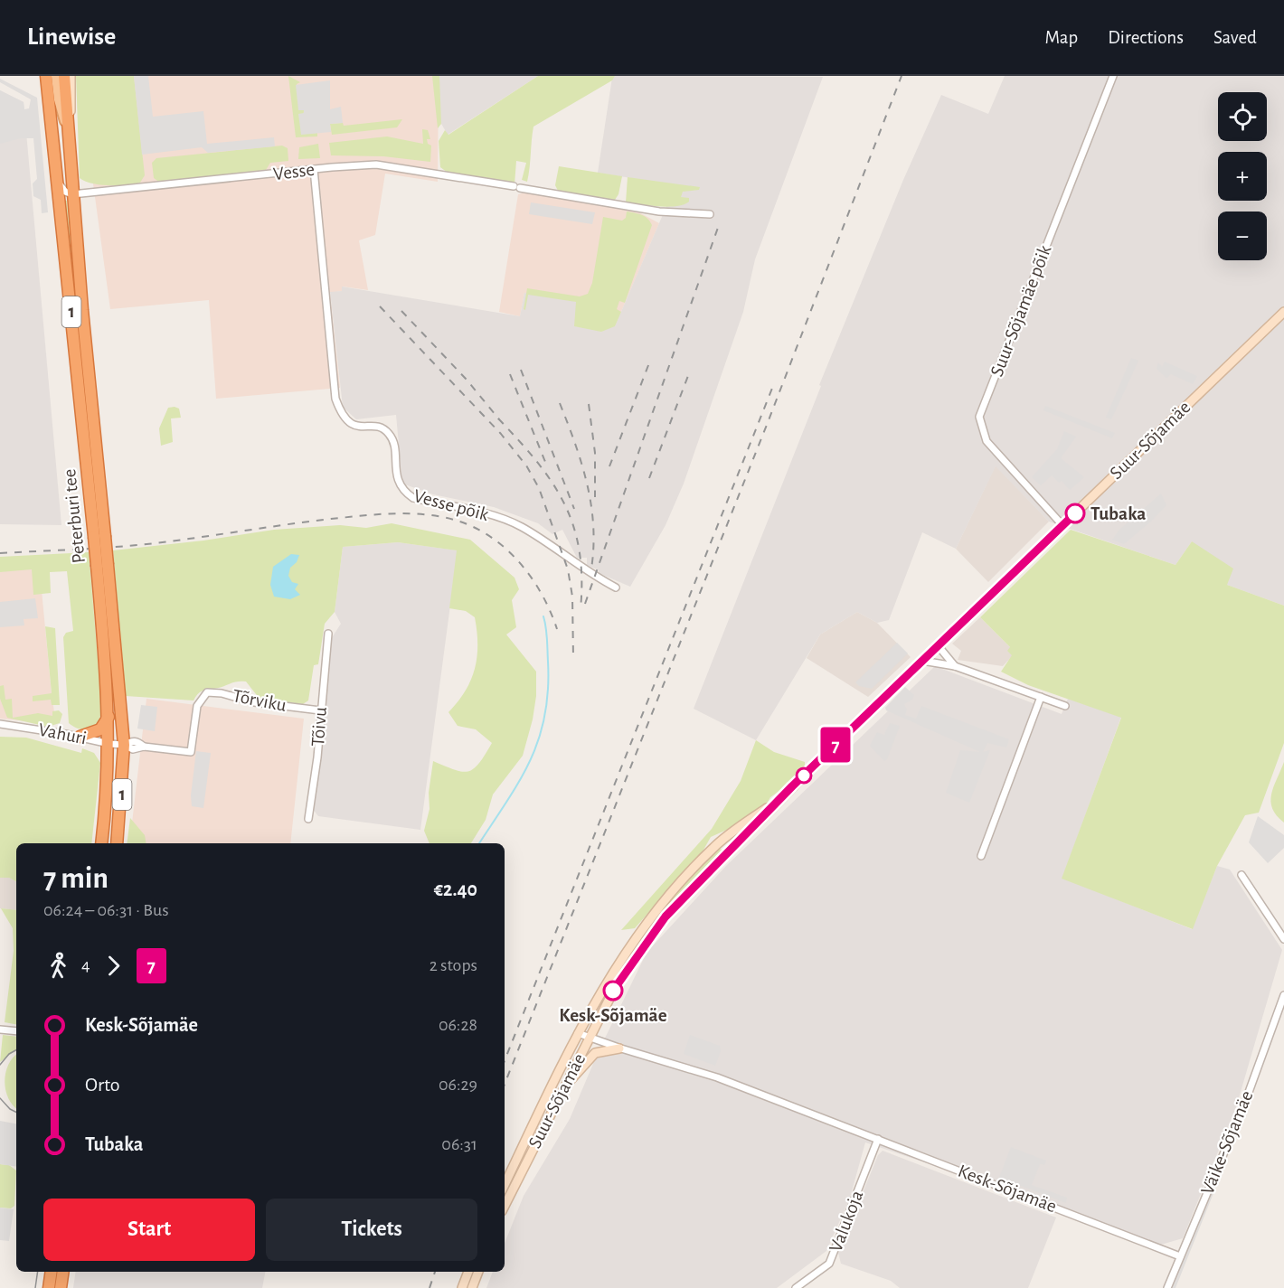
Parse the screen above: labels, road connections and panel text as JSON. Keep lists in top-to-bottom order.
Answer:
{
  "streets": {
    "highway": ["1", "Peterburi tee"],
    "main road": ["Suur-Sõjamäe"],
    "street": [
      "Vesse",
      "Suur-Sõjamäe põik",
      "Vesse põik",
      "Tõrviku",
      "Tõivu",
      "Vahuri",
      "Väike-Sõjamäe",
      "Kesk-Sõjamäe",
      "Valukoja"
    ]
  },
  "crossings": [
    ["Vesse", "Vesse põik"],
    ["Vesse", "Peterburi tee"],
    ["Suur-Sõjamäe põik", "Suur-Sõjamäe"],
    ["Suur-Sõjamäe", "Kesk-Sõjamäe"],
    ["Peterburi tee", "Vahuri"],
    ["Tõrviku", "Tõivu"],
    ["Tõrviku", "Vahuri"],
    ["Väike-Sõjamäe", "Kesk-Sõjamäe"],
    ["Kesk-Sõjamäe", "Valukoja"]
  ],
  "places": ["Tubaka", "Kesk-Sõjamäe"],
  "lines": ["bus line 7"],
  "page": {
    "header": "Linewise",
    "nav": ["Map", "Directions", "Saved"],
    "on_map": "7",
    "map_buttons": ["+", "−"],
    "heading": ["7 min", "06:24 – 06:31 · Bus", "€2.40"],
    "legs": ["4", "7", "2 stops"],
    "list": [
      {
        "name": "Kesk-Sõjamäe",
        "value": "06:28"
      },
      {
        "name": "Orto",
        "value": "06:29"
      },
      {
        "name": "Tubaka",
        "value": "06:31"
      }
    ],
    "buttons": ["Start", "Tickets"]
  }
}
